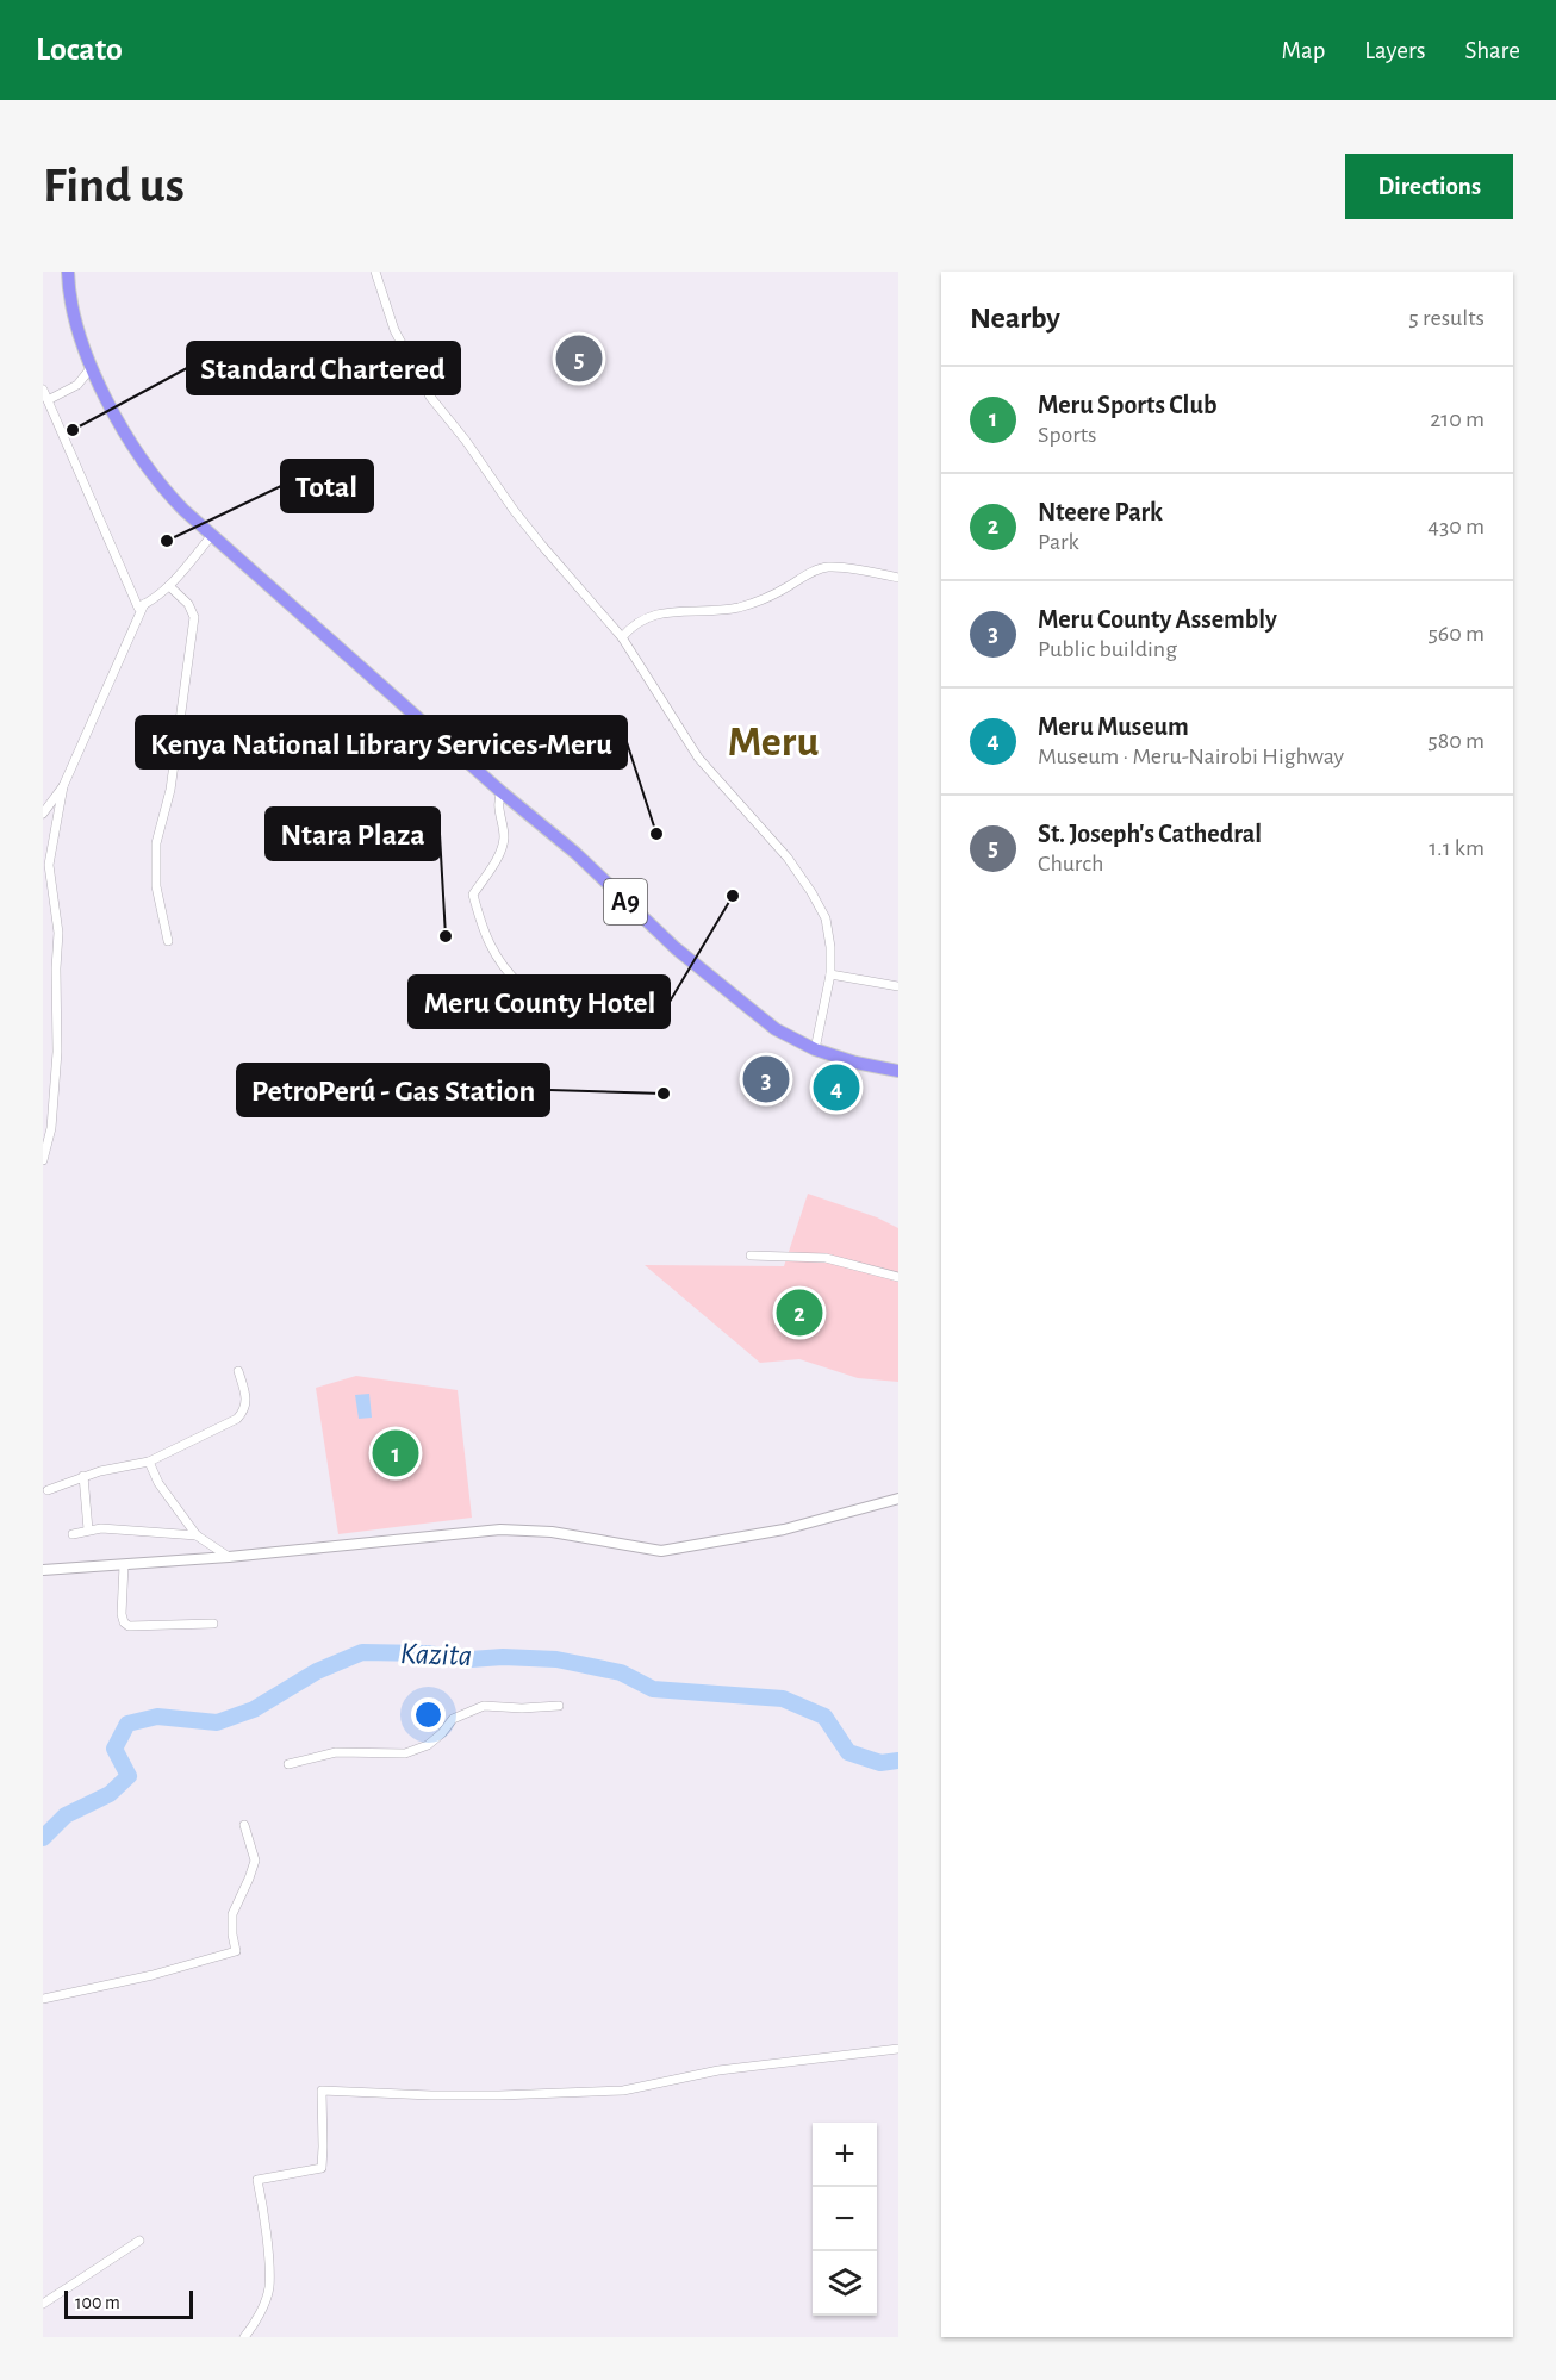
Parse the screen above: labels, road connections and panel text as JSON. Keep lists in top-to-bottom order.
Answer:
{
  "streets": {
    "highway": ["A9"]
  },
  "districts": ["Meru"],
  "water": ["Kazita"],
  "places": [
    "Standard Chartered",
    "Total",
    "Kenya National Library Services-Meru",
    "Meru County Hotel",
    "Ntara Plaza",
    "PetroPerú - Gas Station"
  ],
  "scale_bar": "100 m",
  "page": {
    "header": "Locato",
    "nav": ["Map", "Layers", "Share"],
    "buttons": "Directions",
    "title": "Find us",
    "heading": ["Nearby", "5 results"],
    "pins": [
      "5",
      "3",
      "4",
      "2",
      "1"
    ],
    "list": [
      {
        "mark": "1",
        "name": "Meru Sports Club",
        "note": "Sports",
        "value": "210 m"
      },
      {
        "mark": "2",
        "name": "Nteere Park",
        "note": "Park",
        "value": "430 m"
      },
      {
        "mark": "3",
        "name": "Meru County Assembly",
        "note": "Public building",
        "value": "560 m"
      },
      {
        "mark": "4",
        "name": "Meru Museum",
        "note": "Museum · Meru-Nairobi Highway",
        "value": "580 m"
      },
      {
        "mark": "5",
        "name": "St. Joseph's Cathedral",
        "note": "Church",
        "value": "1.1 km"
      }
    ],
    "map_buttons": ["+", "−"],
    "scale": "100 m"
  }
}
